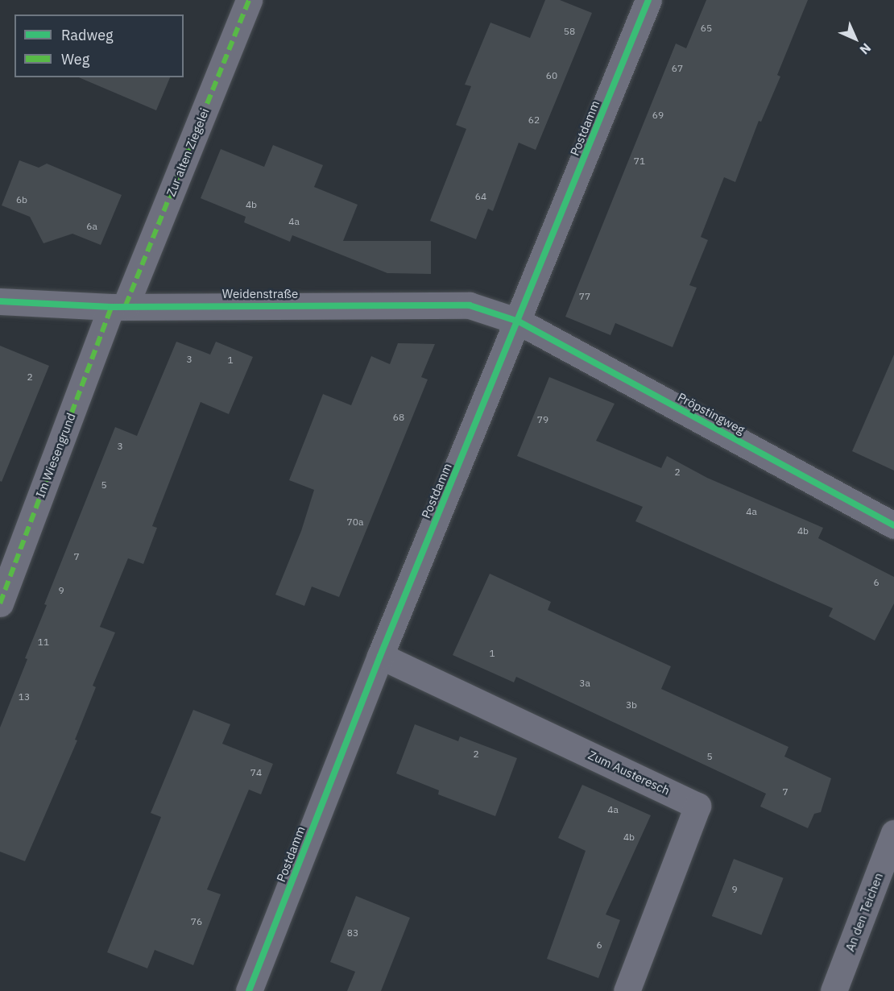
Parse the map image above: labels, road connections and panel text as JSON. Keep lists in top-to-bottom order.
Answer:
{
  "streets": {
    "street": [
      "Postdamm",
      "Zur alten Ziegelei",
      "Weidenstraße",
      "Pröpstingweg",
      "Im Wiesengrund",
      "Zum Austeresch",
      "An den Teichen"
    ]
  },
  "crossings": [
    ["Postdamm", "Weidenstraße"],
    ["Postdamm", "Pröpstingweg"],
    ["Postdamm", "Zum Austeresch"],
    ["Zur alten Ziegelei", "Weidenstraße"],
    ["Zur alten Ziegelei", "Im Wiesengrund"],
    ["Weidenstraße", "Pröpstingweg"],
    ["Weidenstraße", "Im Wiesengrund"]
  ],
  "house_numbers": [
    "65",
    "58",
    "67",
    "60",
    "69",
    "62",
    "71",
    "64",
    "6b",
    "4b",
    "4a",
    "6a",
    "77",
    "3",
    "1",
    "2",
    "68",
    "79",
    "3",
    "2",
    "5",
    "4a",
    "70a",
    "4b",
    "7",
    "6",
    "9",
    "11",
    "1",
    "3a",
    "13",
    "3b",
    "2",
    "5",
    "74",
    "7",
    "4a",
    "4b",
    "9",
    "76",
    "83",
    "6"
  ],
  "legend": ["Radweg", "Weg"],
  "north": "bottom right"
}
